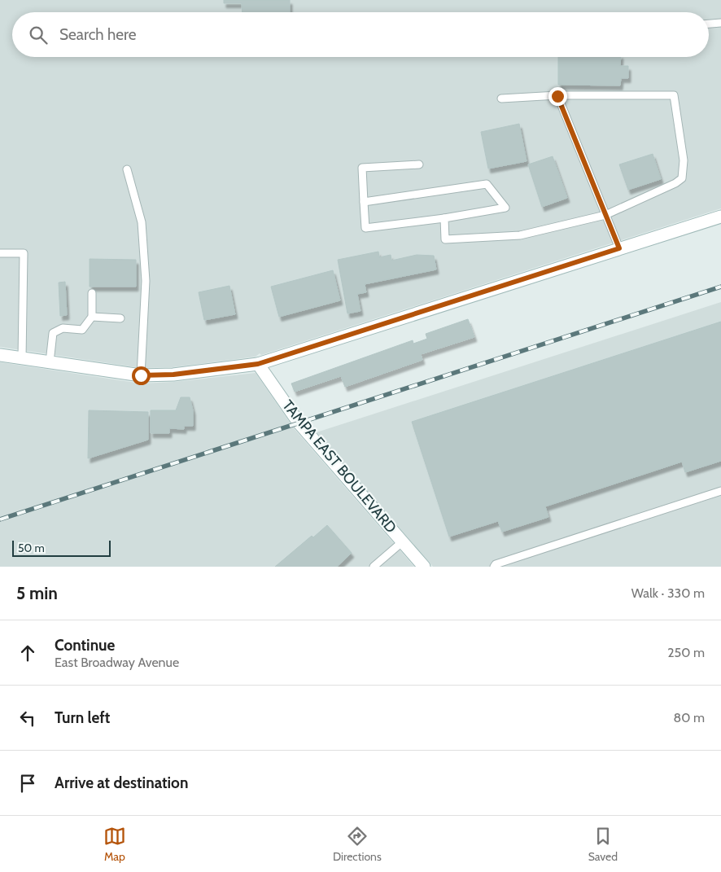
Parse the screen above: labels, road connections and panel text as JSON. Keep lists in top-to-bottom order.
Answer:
{
  "streets": {
    "main road": ["TAMPA EAST BOULEVARD"]
  },
  "scale_bar": "50 m",
  "page": {
    "search": "Search here",
    "scale": "50 m",
    "heading": ["5 min", "Walk · 330 m"],
    "list": [
      ["Continue", "East Broadway Avenue", "250 m"],
      ["Turn left", "80 m"],
      "Arrive at destination"
    ],
    "nav": ["Map", "Directions", "Saved"]
  }
}
